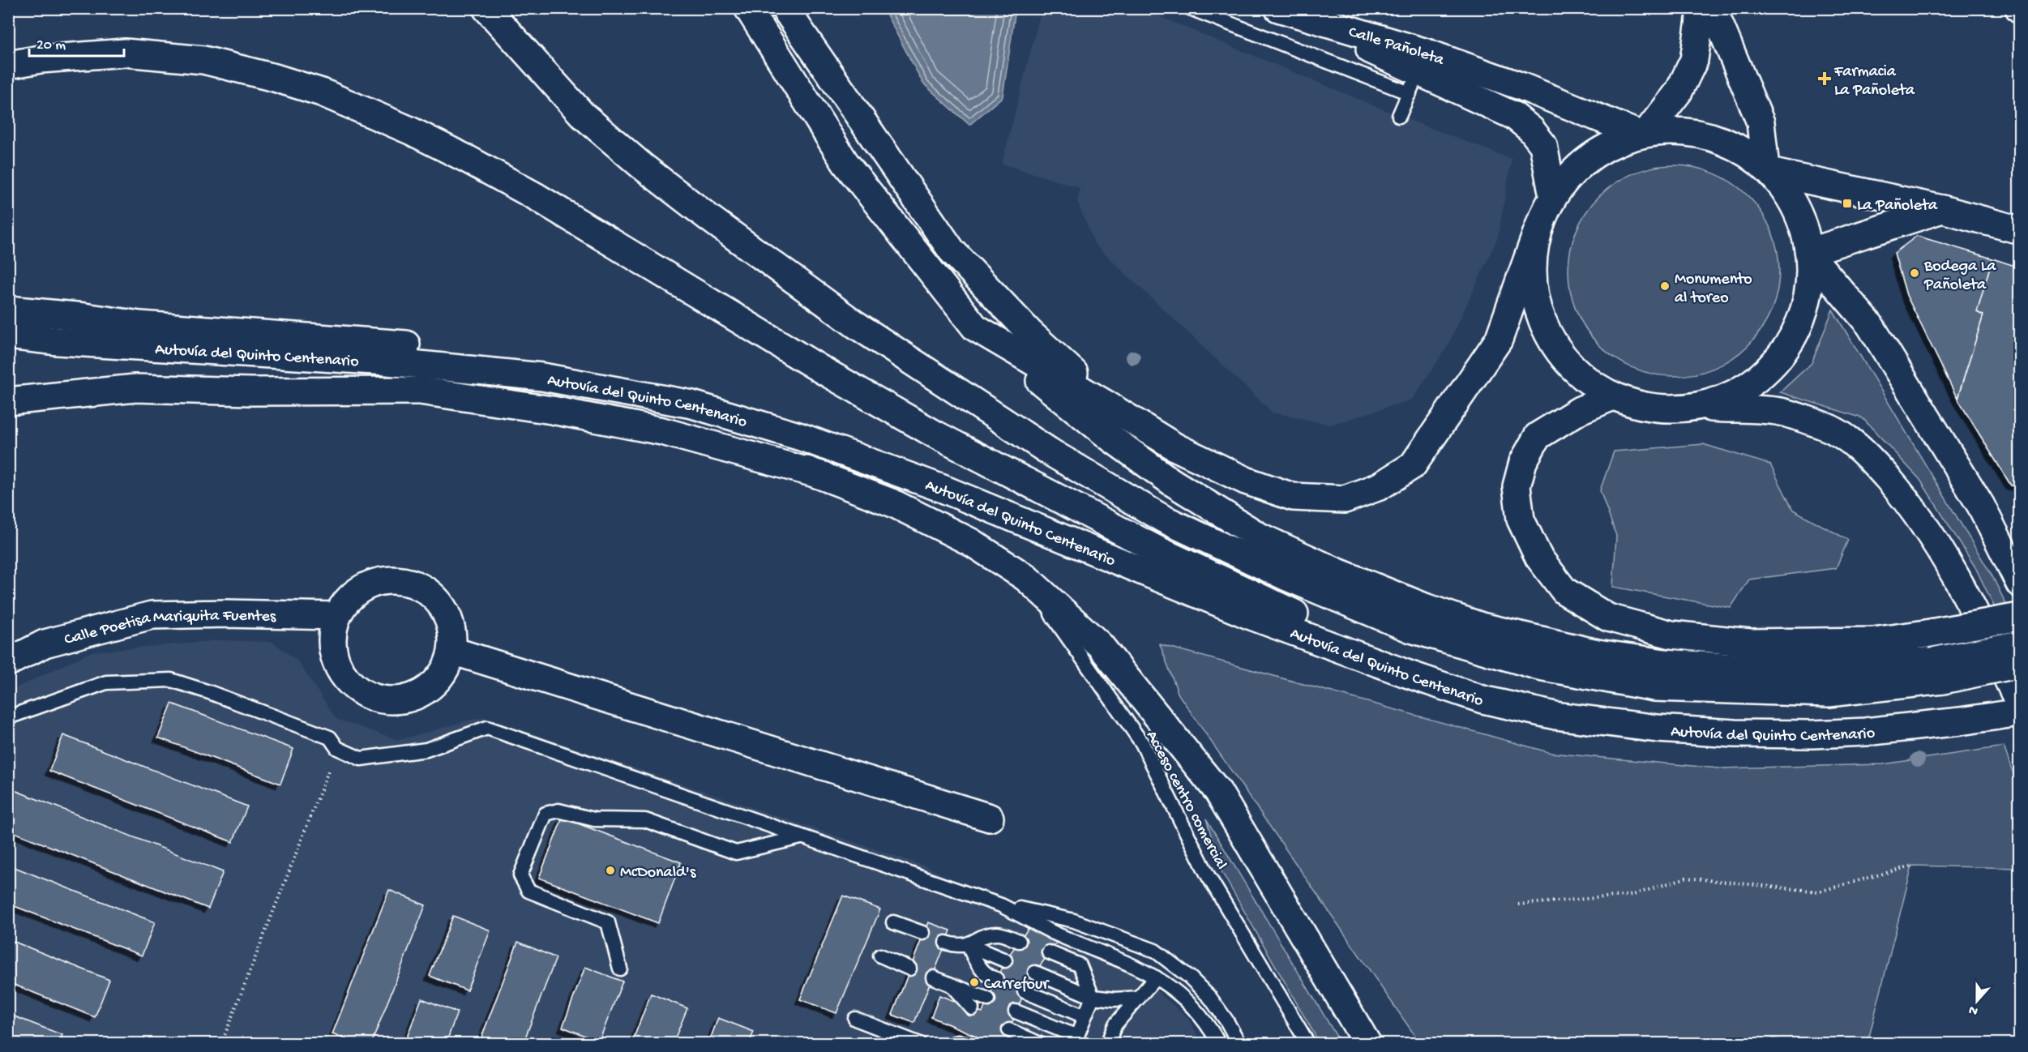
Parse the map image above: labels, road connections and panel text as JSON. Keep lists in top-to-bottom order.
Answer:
{
  "streets": {
    "main road": ["Calle Pañoleta", "Autovía del Quinto Centenario", "Calle Poetisa Mariquita Fuentes"],
    "lane": ["Acceso centro comercial"]
  },
  "places": {
    "health": ["Farmacia La Pañoleta"],
    "transit": ["La Pañoleta"],
    "other": [
      "Bodega La Pañoleta",
      "Monumento al toreo",
      "McDonald's",
      "Carrefour"
    ]
  },
  "scale_bar": "20 m",
  "north": "bottom"
}
